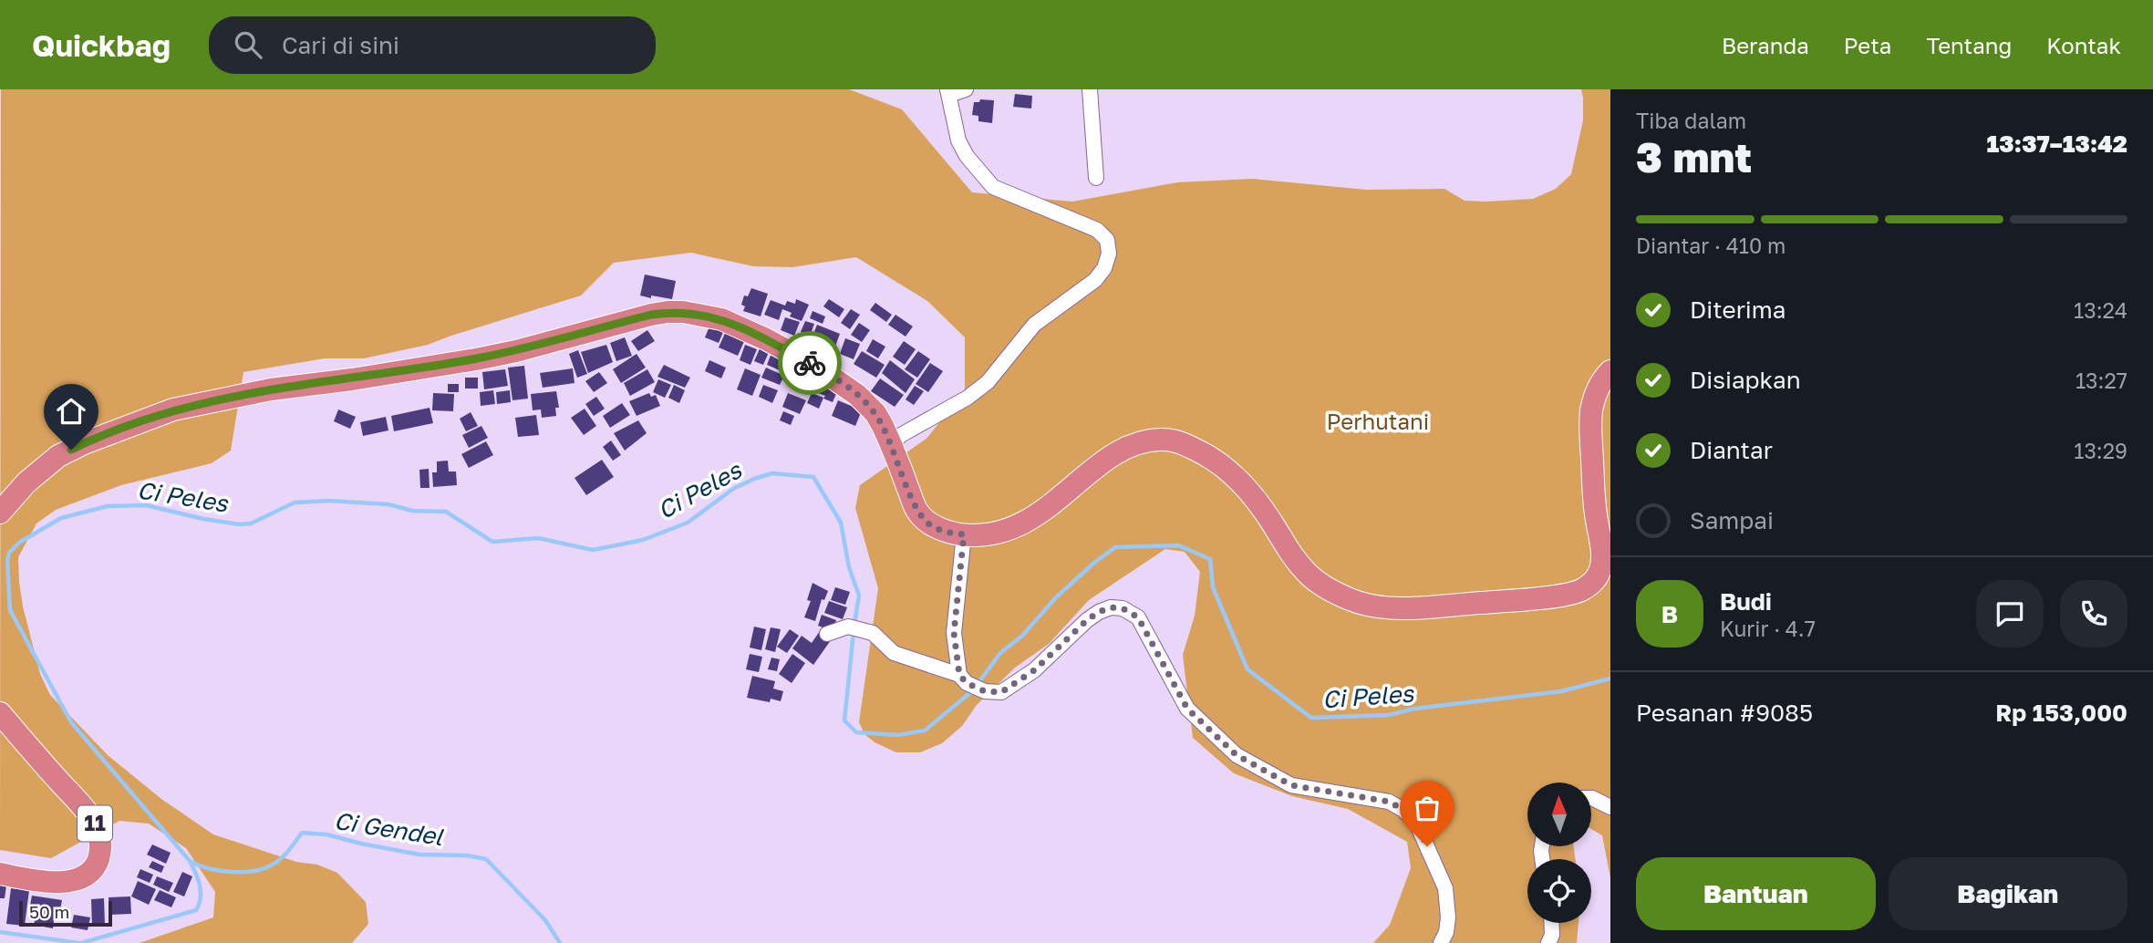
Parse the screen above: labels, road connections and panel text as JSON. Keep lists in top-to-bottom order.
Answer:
{
  "streets": {
    "highway": ["11"]
  },
  "water": ["Ci Peles", "Ci Gendel"],
  "parks": ["Perhutani"],
  "scale_bar": "50 m",
  "north": "top",
  "page": {
    "header": "Quickbag",
    "search": "Cari di sini",
    "nav": [
      "Beranda",
      "Peta",
      "Tentang",
      "Kontak"
    ],
    "heading": ["3 mnt", "Tiba dalam", "13:37–13:42"],
    "panel": [
      "Budi",
      "Kurir · 4.7",
      "Pesanan #9085",
      "Rp 153,000"
    ],
    "bar": "Diantar · 410 m",
    "list": [
      ["Diterima", "13:24"],
      ["Disiapkan", "13:27"],
      ["Diantar", "13:29"],
      "Sampai"
    ],
    "round": "B",
    "buttons": ["Bantuan", "Bagikan"],
    "scale": "50 m"
  }
}
